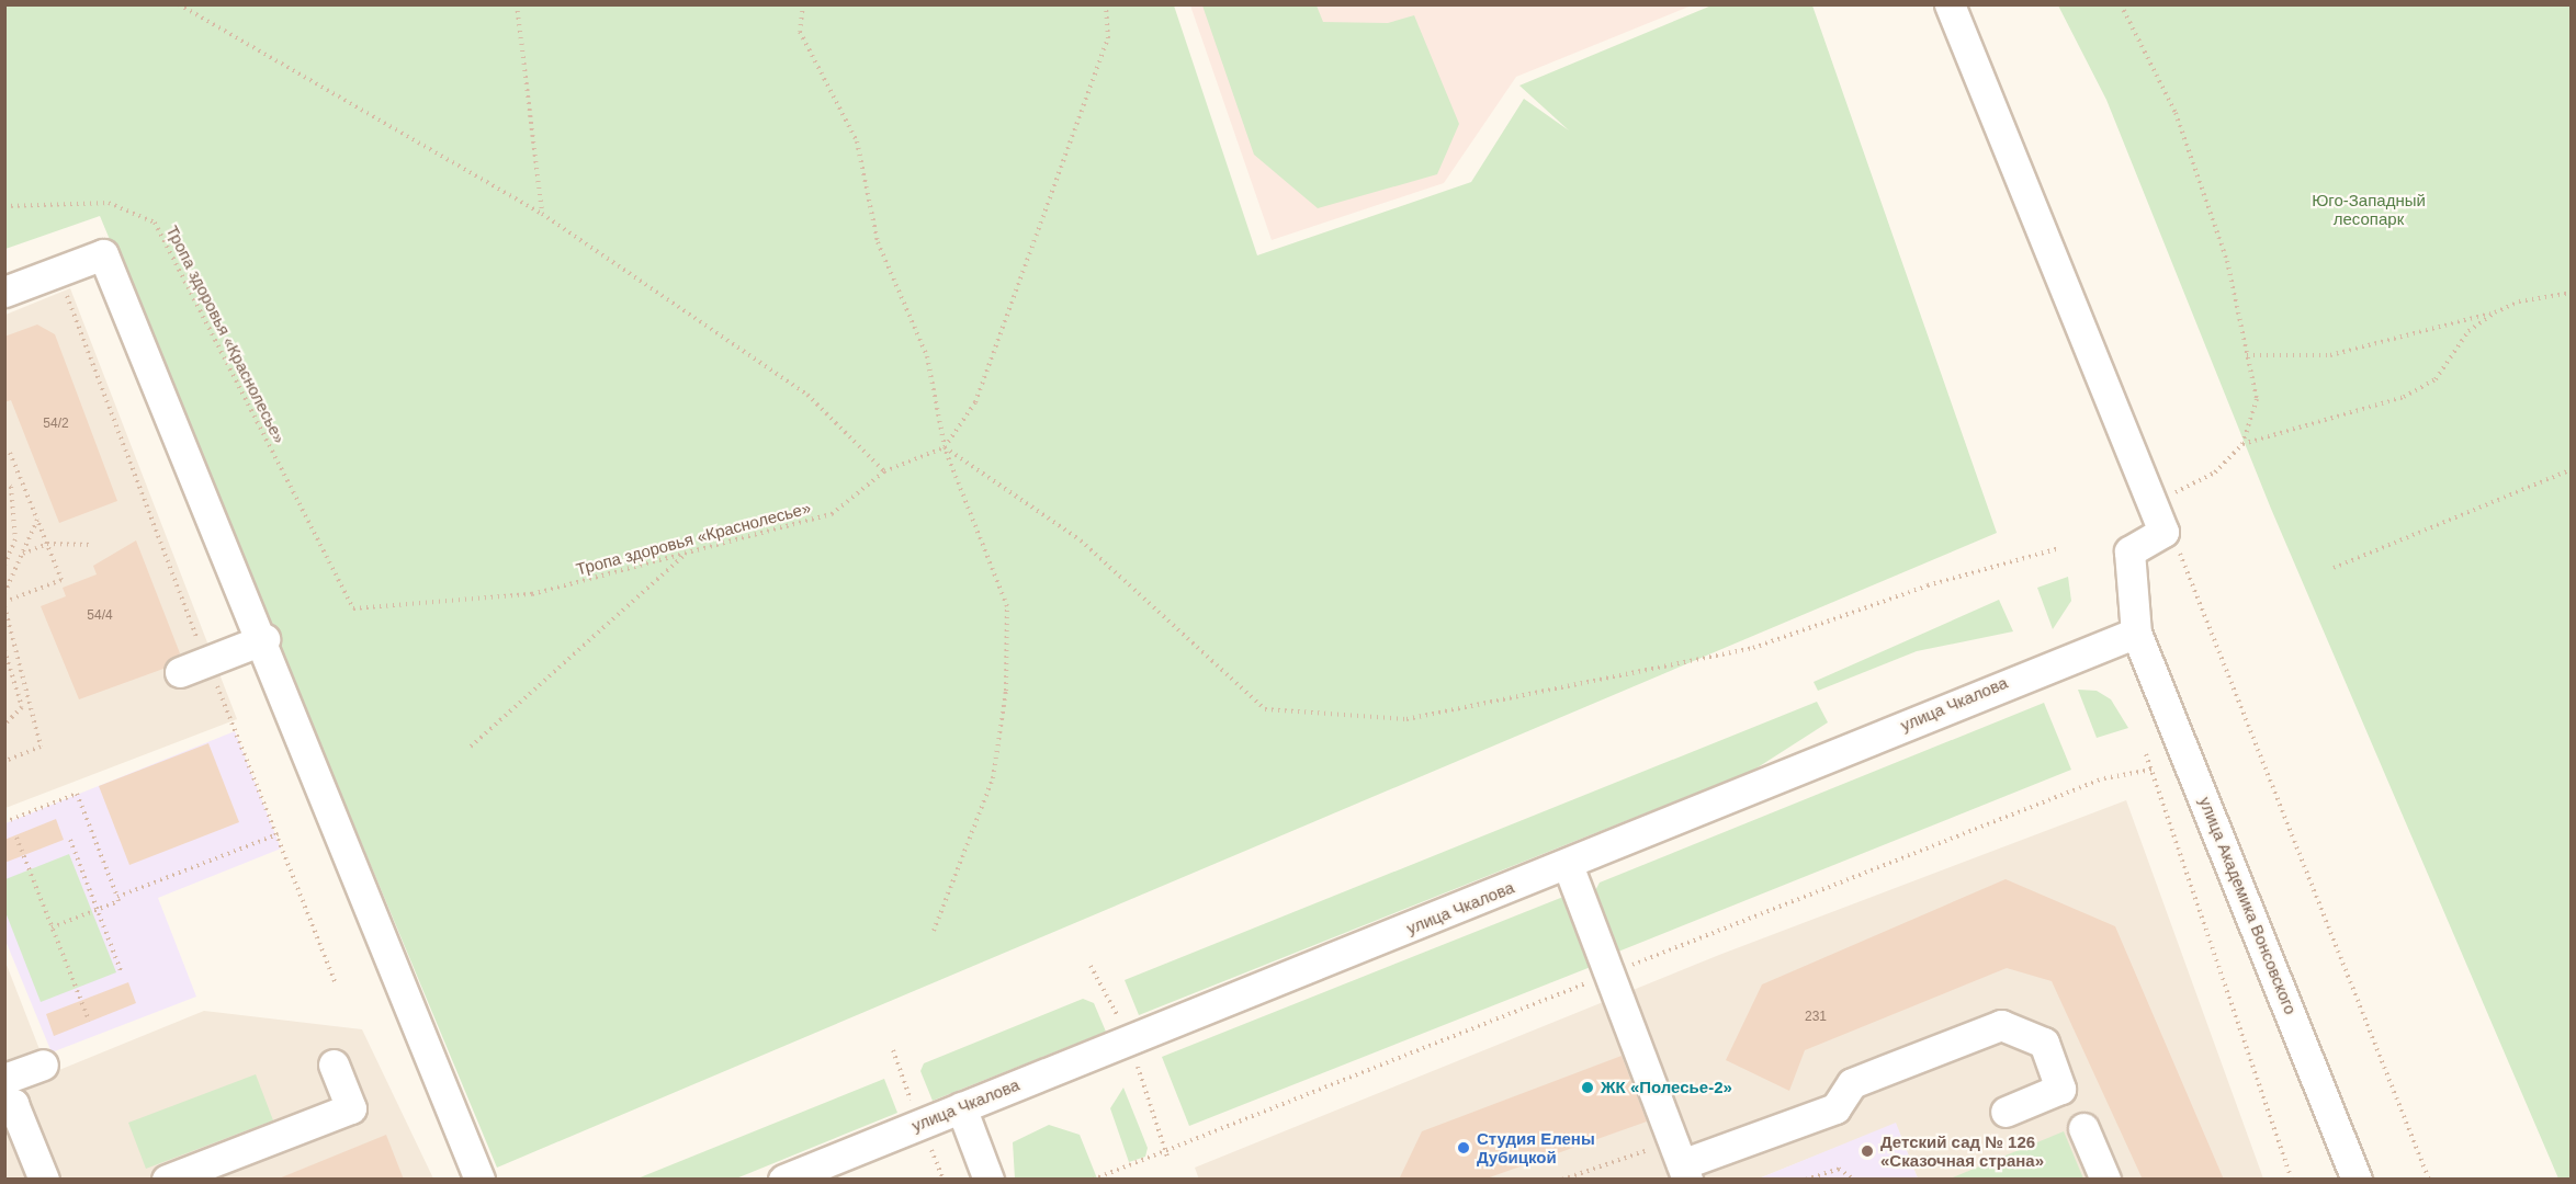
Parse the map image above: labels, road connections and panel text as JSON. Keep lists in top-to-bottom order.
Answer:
{
  "streets": {
    "street": ["улица Чкалова", "улица Академика Вонсовского"],
    "path": ["Тропа здоровья «Краснолесье»"]
  },
  "crossings": [
    ["улица Чкалова", "улица Академика Вонсовского"]
  ],
  "parks": ["Юго-Западный лесопарк"],
  "places": ["ЖК «Полесье-2»", "Студия Елены Дубицкой", "Детский сад № 126 «Сказочная страна»"],
  "house_numbers": ["54/2", "54/4", "231"]
}
